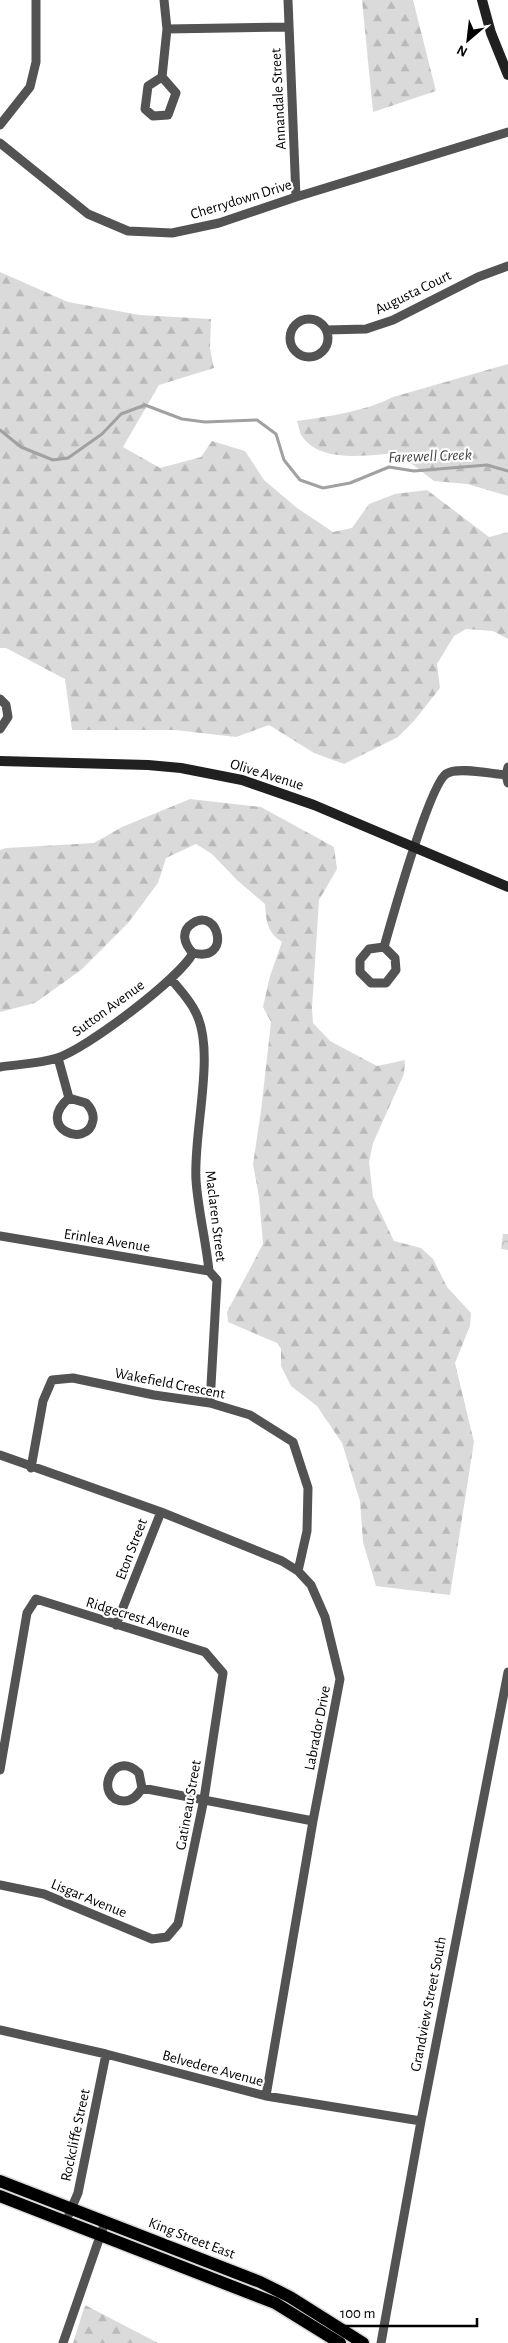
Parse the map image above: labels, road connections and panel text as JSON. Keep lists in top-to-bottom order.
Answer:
{
  "streets": {
    "main road": ["Olive Avenue", "King Street East"],
    "street": [
      "Annandale Street",
      "Cherrydown Drive",
      "Augusta Court",
      "Sutton Avenue",
      "Maclaren Street",
      "Erinlea Avenue",
      "Wakefield Crescent",
      "Eton Street",
      "Ridgecrest Avenue",
      "Labrador Drive",
      "Gatineau Street",
      "Lisgar Avenue",
      "Grandview Street South",
      "Belvedere Avenue",
      "Rockcliffe Street"
    ]
  },
  "crossings": [
    ["Annandale Street", "Cherrydown Drive"],
    ["Sutton Avenue", "Maclaren Street"],
    ["Maclaren Street", "Erinlea Avenue"],
    ["Maclaren Street", "Wakefield Crescent"],
    ["Wakefield Crescent", "Labrador Drive"],
    ["Eton Street", "Ridgecrest Avenue"],
    ["Eton Street", "Labrador Drive"],
    ["Ridgecrest Avenue", "Gatineau Street"],
    ["Labrador Drive", "Belvedere Avenue"],
    ["Gatineau Street", "Lisgar Avenue"],
    ["Grandview Street South", "Belvedere Avenue"],
    ["Belvedere Avenue", "Rockcliffe Street"],
    ["Rockcliffe Street", "King Street East"]
  ],
  "water": ["Farewell Creek"],
  "scale_bar": "100 m",
  "north": "bottom left"
}
